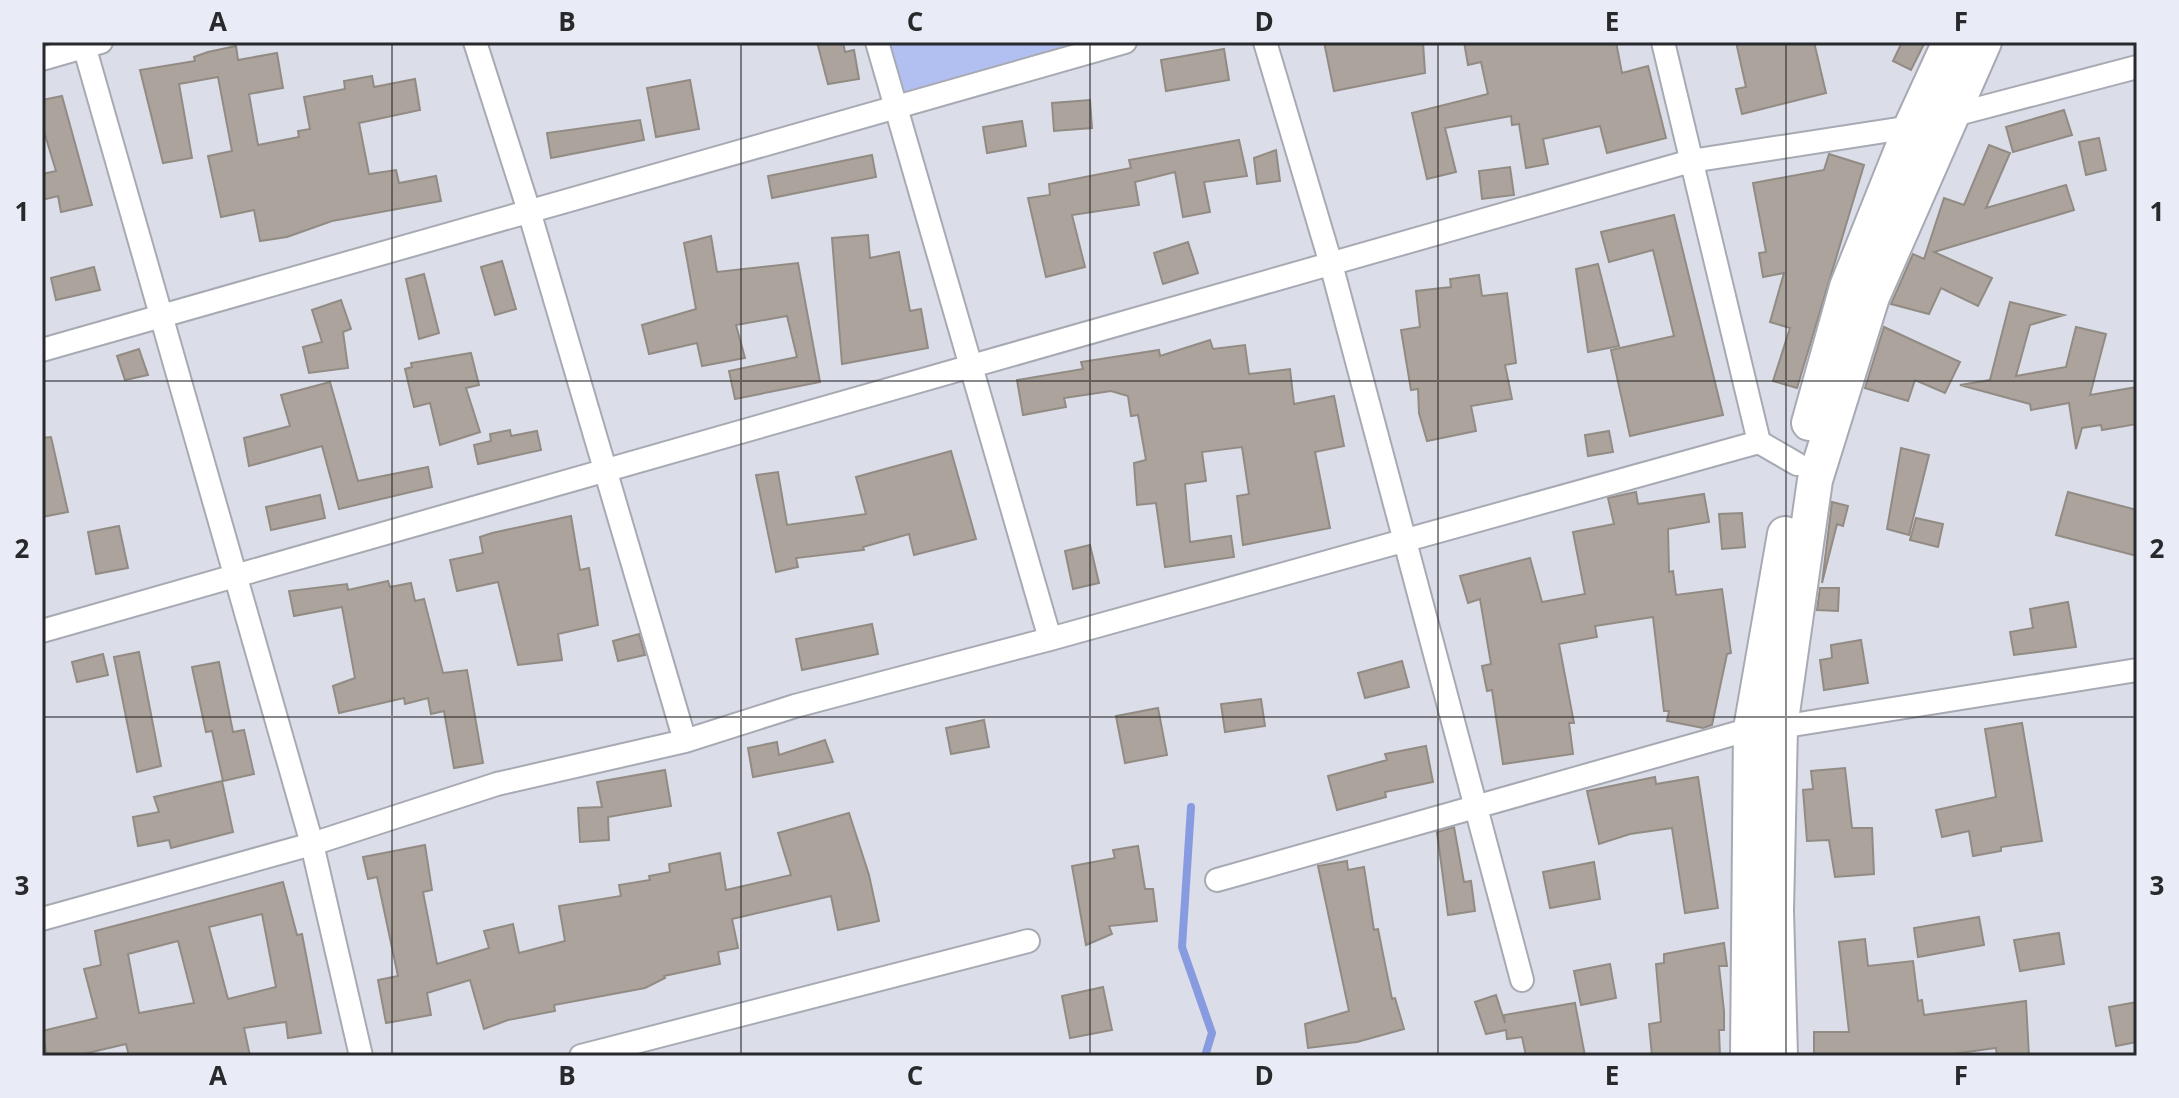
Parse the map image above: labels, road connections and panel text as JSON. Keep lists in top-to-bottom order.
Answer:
{
  "grid": {
    "columns": [
      "A",
      "B",
      "C",
      "D",
      "E",
      "F"
    ],
    "rows": ["1", "2", "3"]
  }
}
